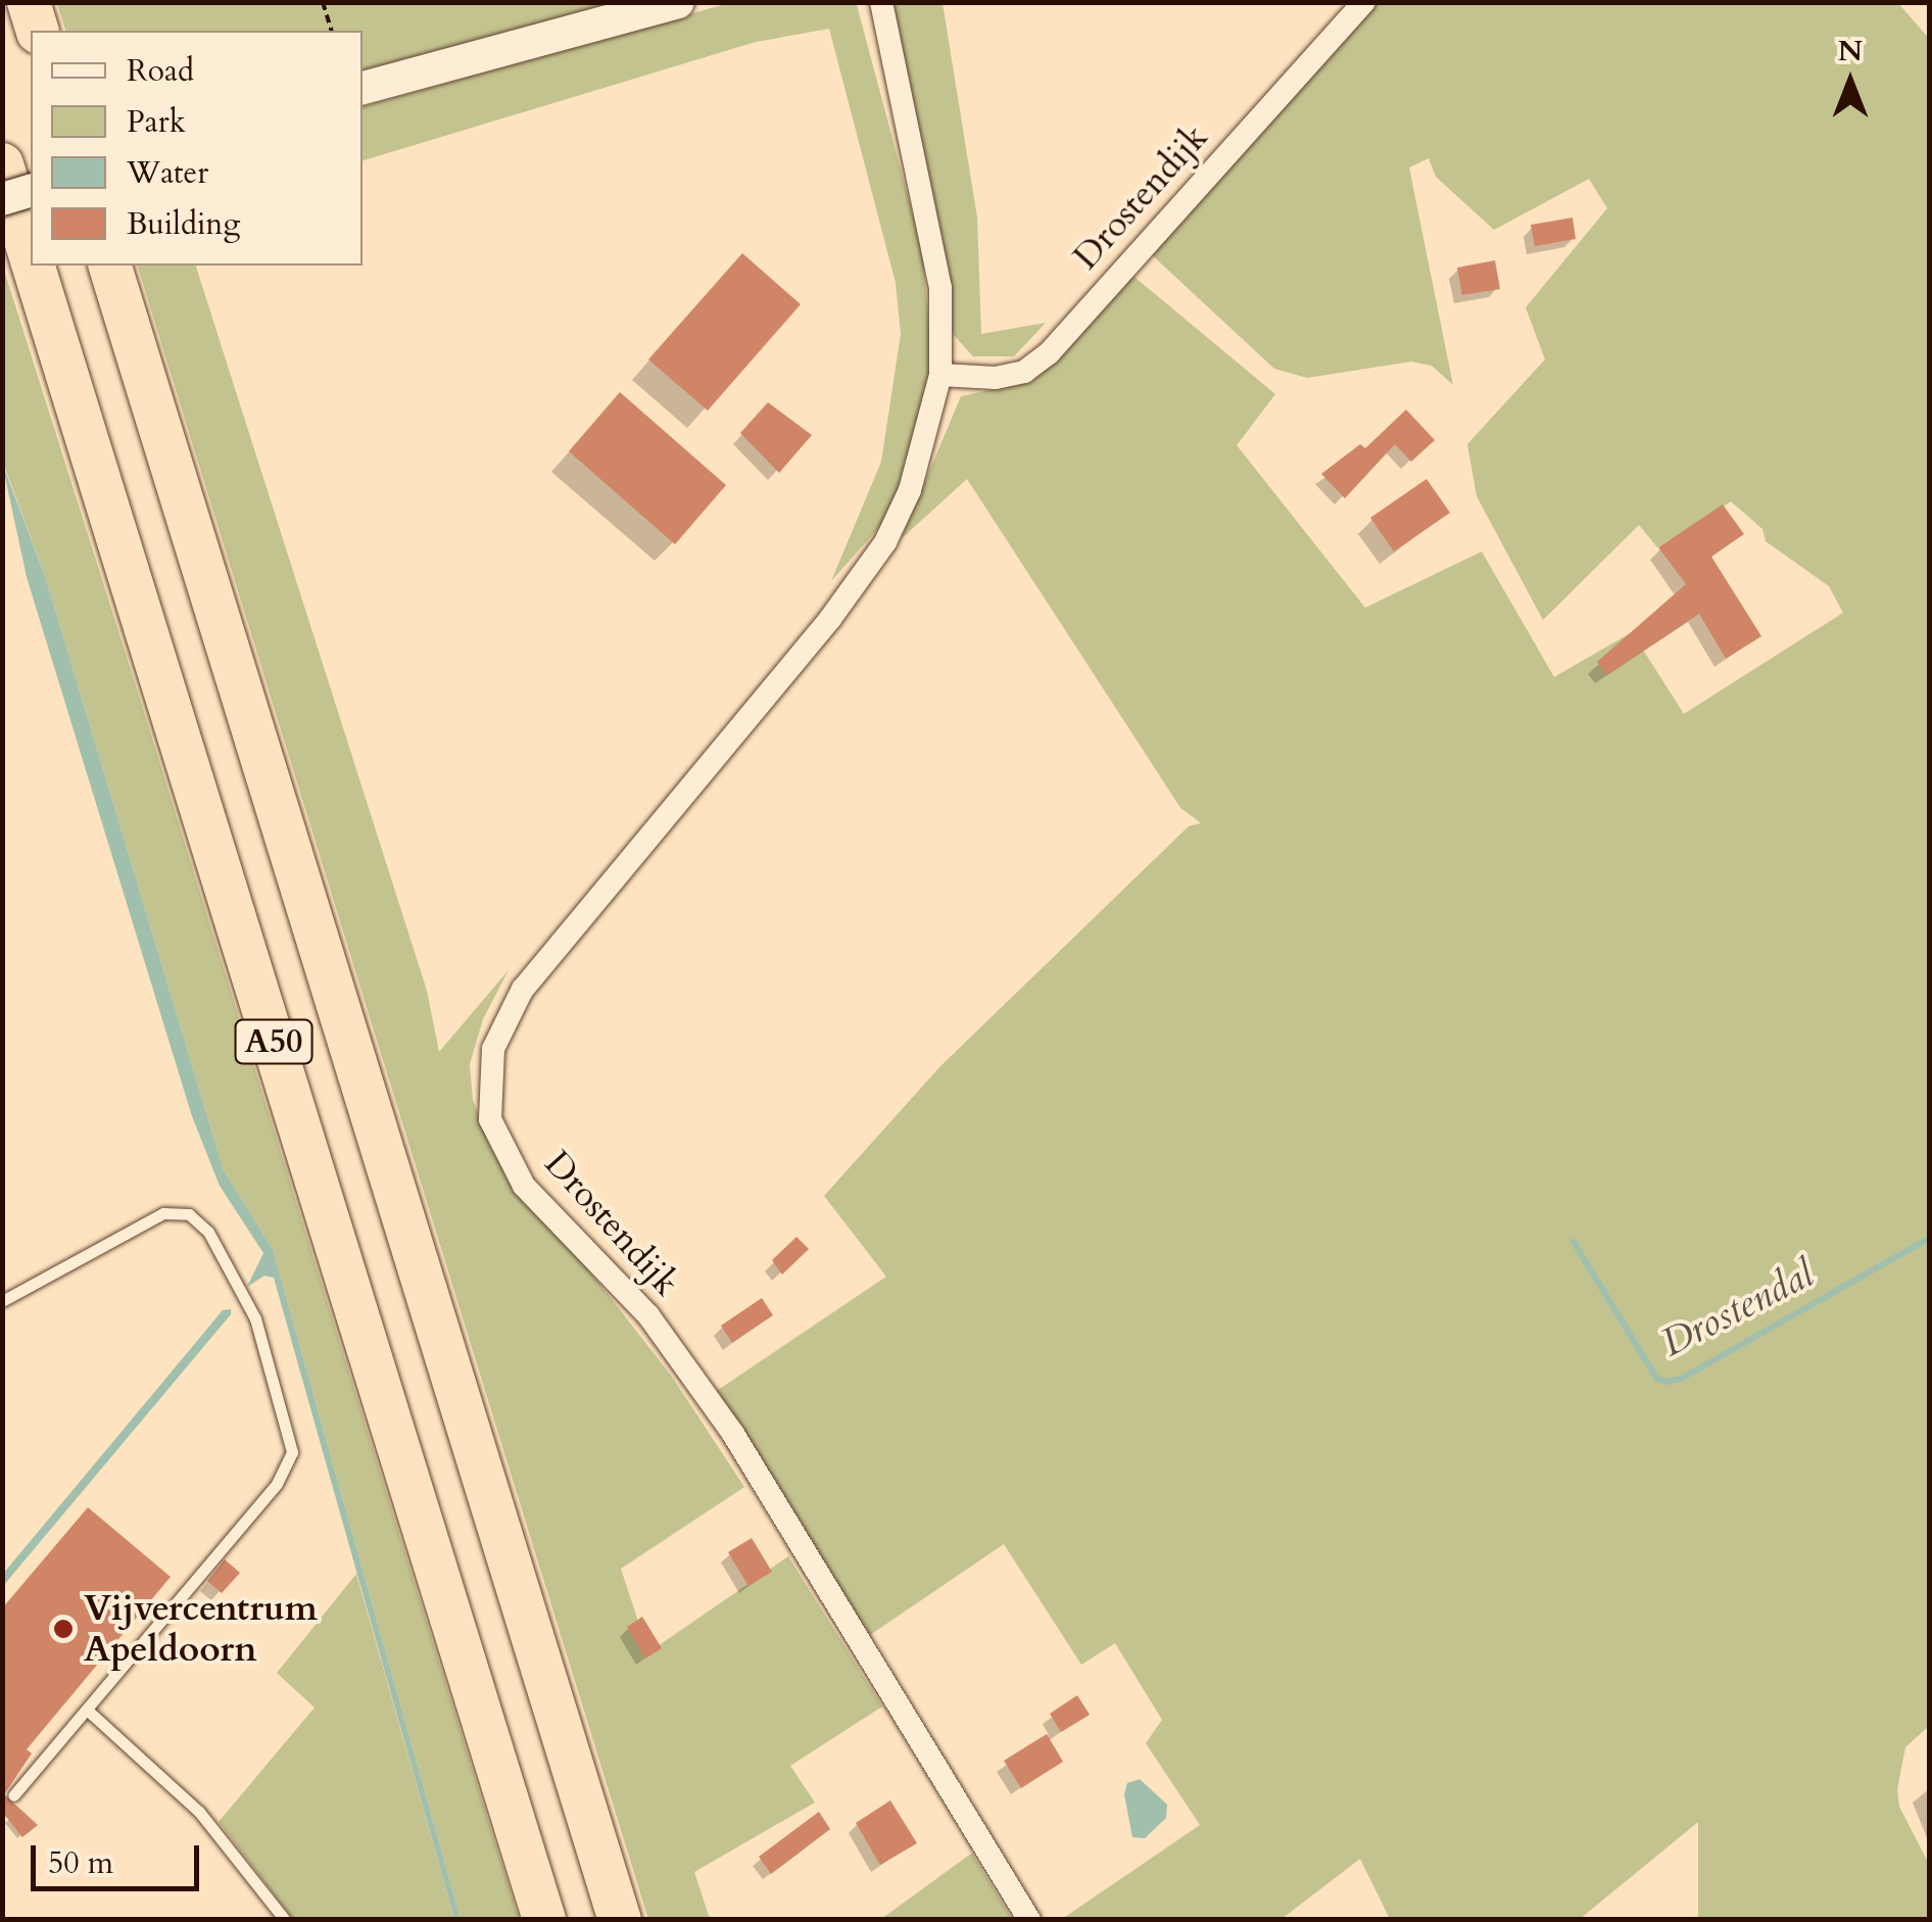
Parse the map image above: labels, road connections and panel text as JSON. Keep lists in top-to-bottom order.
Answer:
{
  "streets": {
    "highway": ["A50"],
    "street": ["Drostendijk"]
  },
  "water": ["Drostendal"],
  "places": ["Vijvercentrum Apeldoorn"],
  "legend": [
    "Road",
    "Park",
    "Water",
    "Building"
  ],
  "scale_bar": "50 m",
  "north": "top"
}
